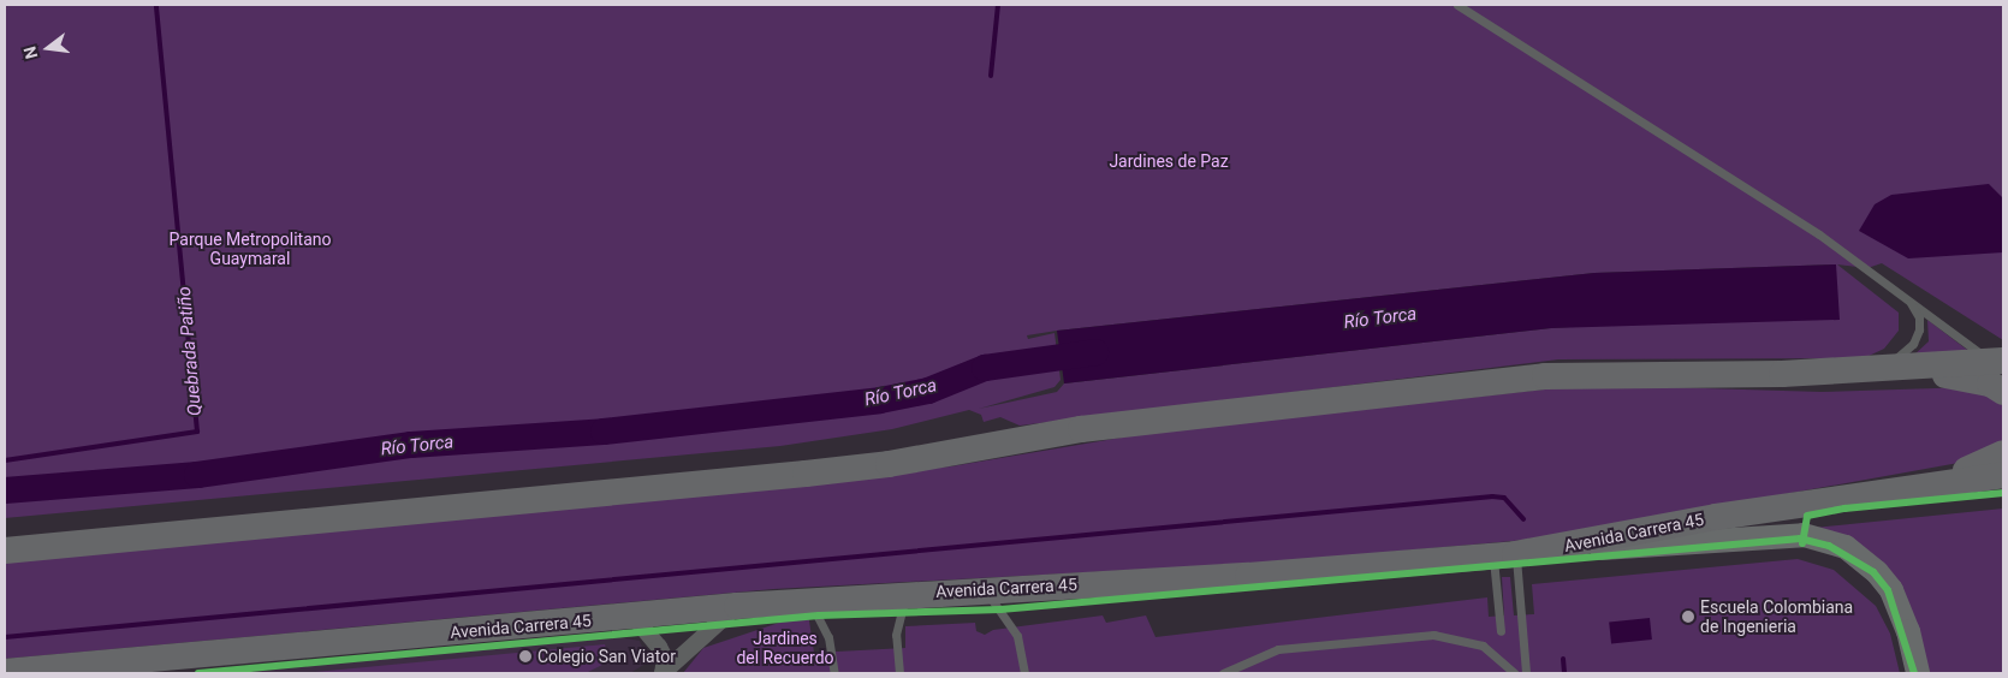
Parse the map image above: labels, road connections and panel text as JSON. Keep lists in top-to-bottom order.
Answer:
{
  "streets": {
    "highway": ["Avenida Carrera 45"]
  },
  "water": ["Río Torca", "Quebrada Patiño"],
  "parks": ["Jardines de Paz", "Parque Metropolitano Guaymaral", "Jardines del Recuerdo"],
  "places": ["Escuela Colombiana de Ingenieria", "Colegio San Viator"],
  "north": "left"
}
